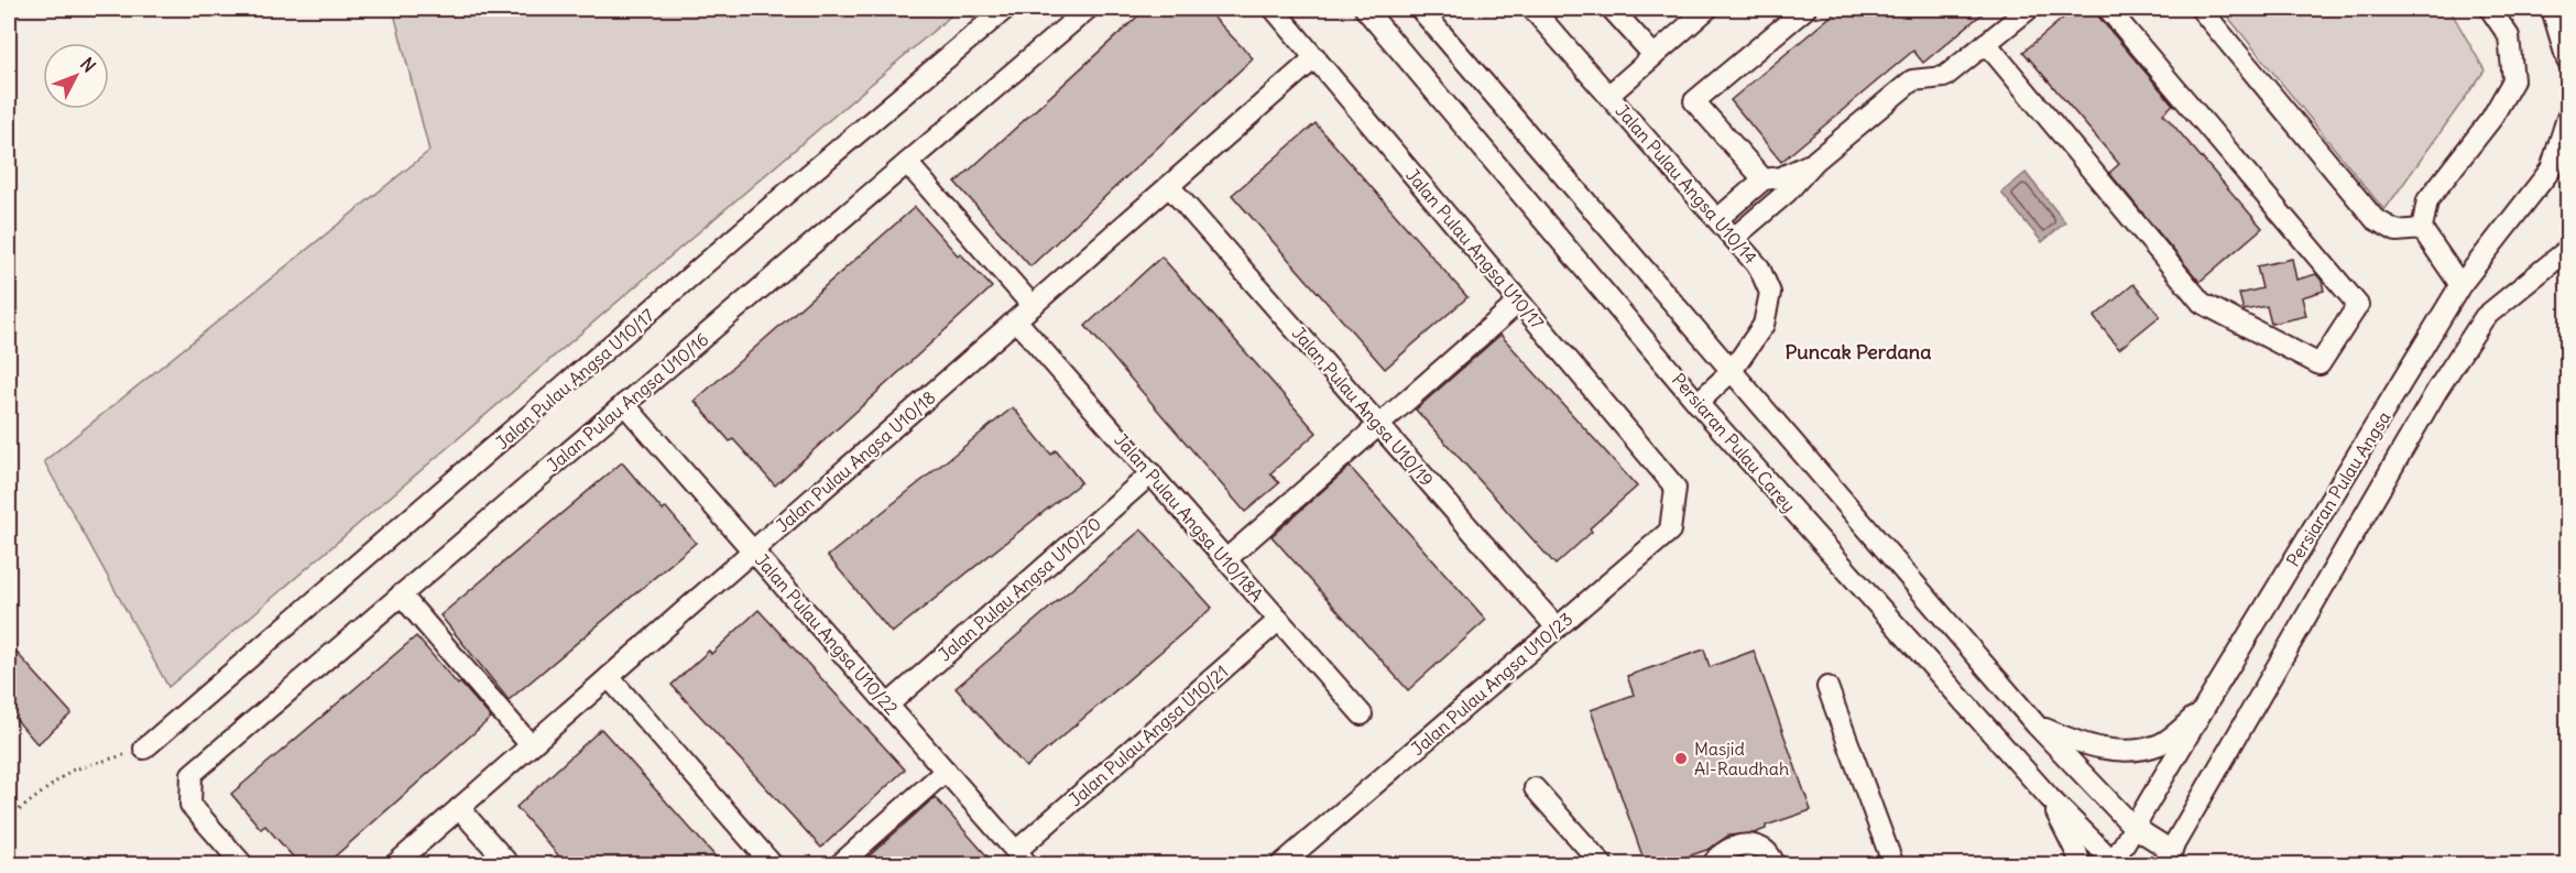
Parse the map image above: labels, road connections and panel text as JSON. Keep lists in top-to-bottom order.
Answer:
{
  "streets": {
    "street": [
      "Jalan Pulau Angsa U10/14",
      "Jalan Pulau Angsa U10/17",
      "Jalan Pulau Angsa U10/16",
      "Jalan Pulau Angsa U10/19",
      "Persiaran Pulau Carey",
      "Jalan Pulau Angsa U10/18",
      "Persiaran Pulau Angsa",
      "Jalan Pulau Angsa U10/18A",
      "Jalan Pulau Angsa U10/20",
      "Jalan Pulau Angsa U10/22",
      "Jalan Pulau Angsa U10/23",
      "Jalan Pulau Angsa U10/21"
    ]
  },
  "crossings": [
    ["Jalan Pulau Angsa U10/14", "Persiaran Pulau Carey"],
    ["Jalan Pulau Angsa U10/17", "Jalan Pulau Angsa U10/18"],
    ["Jalan Pulau Angsa U10/17", "Jalan Pulau Angsa U10/23"],
    ["Jalan Pulau Angsa U10/16", "Jalan Pulau Angsa U10/22"],
    ["Jalan Pulau Angsa U10/19", "Jalan Pulau Angsa U10/18"],
    ["Jalan Pulau Angsa U10/19", "Jalan Pulau Angsa U10/23"],
    ["Persiaran Pulau Carey", "Persiaran Pulau Angsa"],
    ["Jalan Pulau Angsa U10/18", "Jalan Pulau Angsa U10/18A"],
    ["Jalan Pulau Angsa U10/18", "Jalan Pulau Angsa U10/22"],
    ["Jalan Pulau Angsa U10/18A", "Jalan Pulau Angsa U10/20"],
    ["Jalan Pulau Angsa U10/18A", "Jalan Pulau Angsa U10/21"],
    ["Jalan Pulau Angsa U10/20", "Jalan Pulau Angsa U10/22"],
    ["Jalan Pulau Angsa U10/22", "Jalan Pulau Angsa U10/21"]
  ],
  "districts": ["Puncak Perdana"],
  "places": ["Masjid Al-Raudhah"],
  "north": "top right"
}
